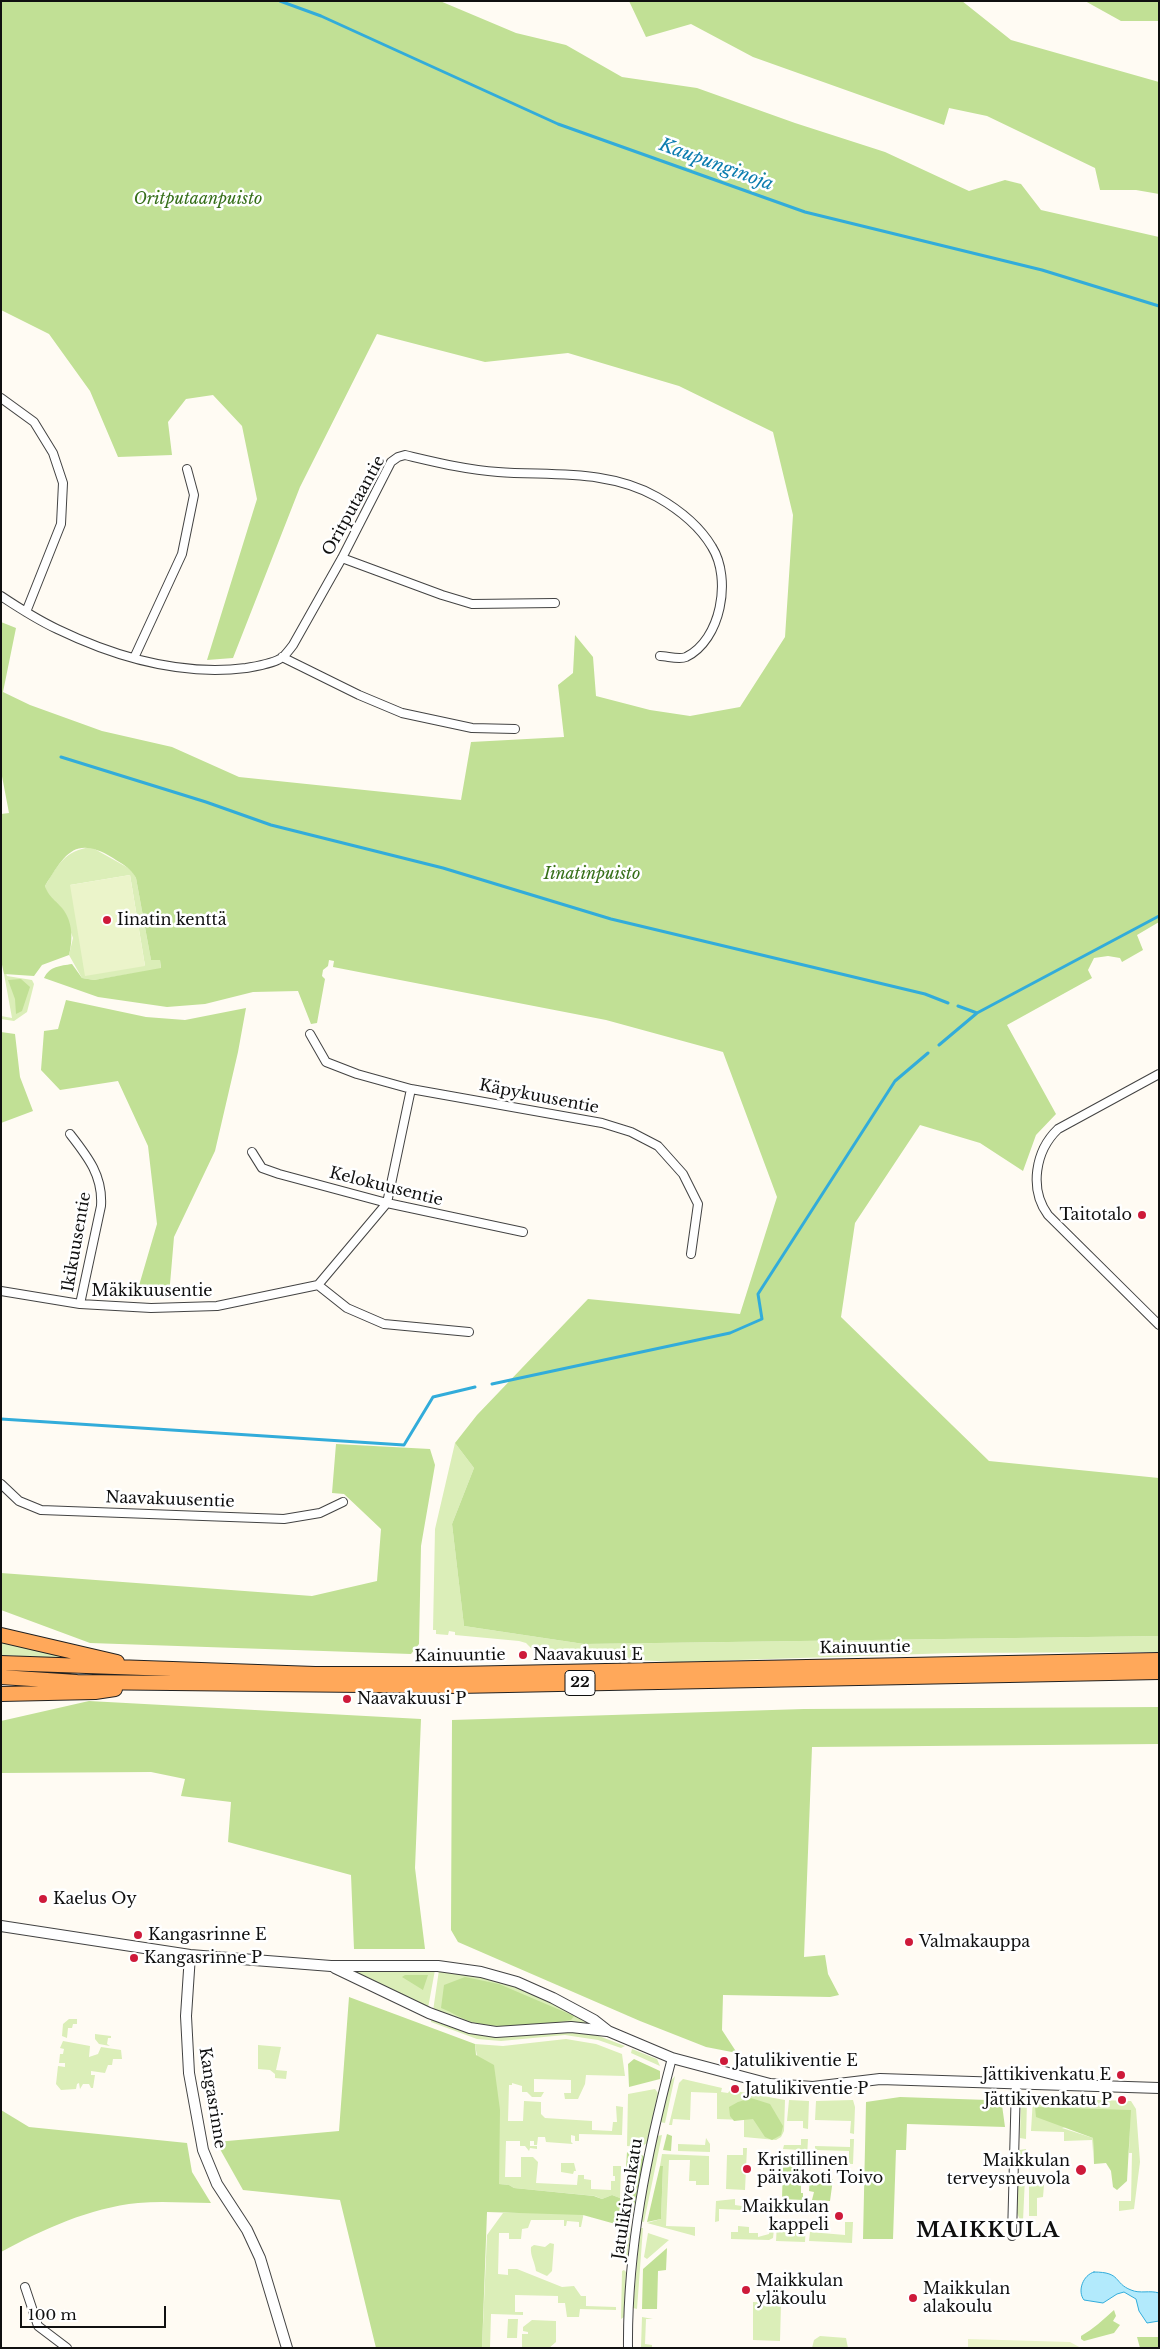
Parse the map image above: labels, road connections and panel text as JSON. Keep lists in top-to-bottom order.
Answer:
{
  "streets": {
    "highway": ["Kainuuntie", "22"],
    "street": [
      "Oritputaantie",
      "Käpykuusentie",
      "Kelokuusentie",
      "Ikikuusentie",
      "Mäkikuusentie",
      "Naavakuusentie",
      "Kangasrinne",
      "Jatulikivenkatu"
    ]
  },
  "crossings": [
    ["Ikikuusentie", "Mäkikuusentie"]
  ],
  "districts": ["MAIKKULA"],
  "water": ["Kaupunginoja"],
  "parks": ["Oritputaanpuisto", "Iinatinpuisto"],
  "places": [
    "Iinatin kenttä",
    "Taitotalo",
    "Naavakuusi E",
    "Naavakuusi P",
    "Kaelus Oy",
    "Kangasrinne E",
    "Valmakauppa",
    "Kangasrinne P",
    "Jatulikiventie E",
    "Jättikivenkatu E",
    "Jatulikiventie P",
    "Jättikivenkatu P",
    "Kristillinen päiväkoti Toivo",
    "Maikkulan terveysneuvola",
    "Maikkulan kappeli",
    "Maikkulan yläkoulu",
    "Maikkulan alakoulu"
  ],
  "scale_bar": "100 m"
}
